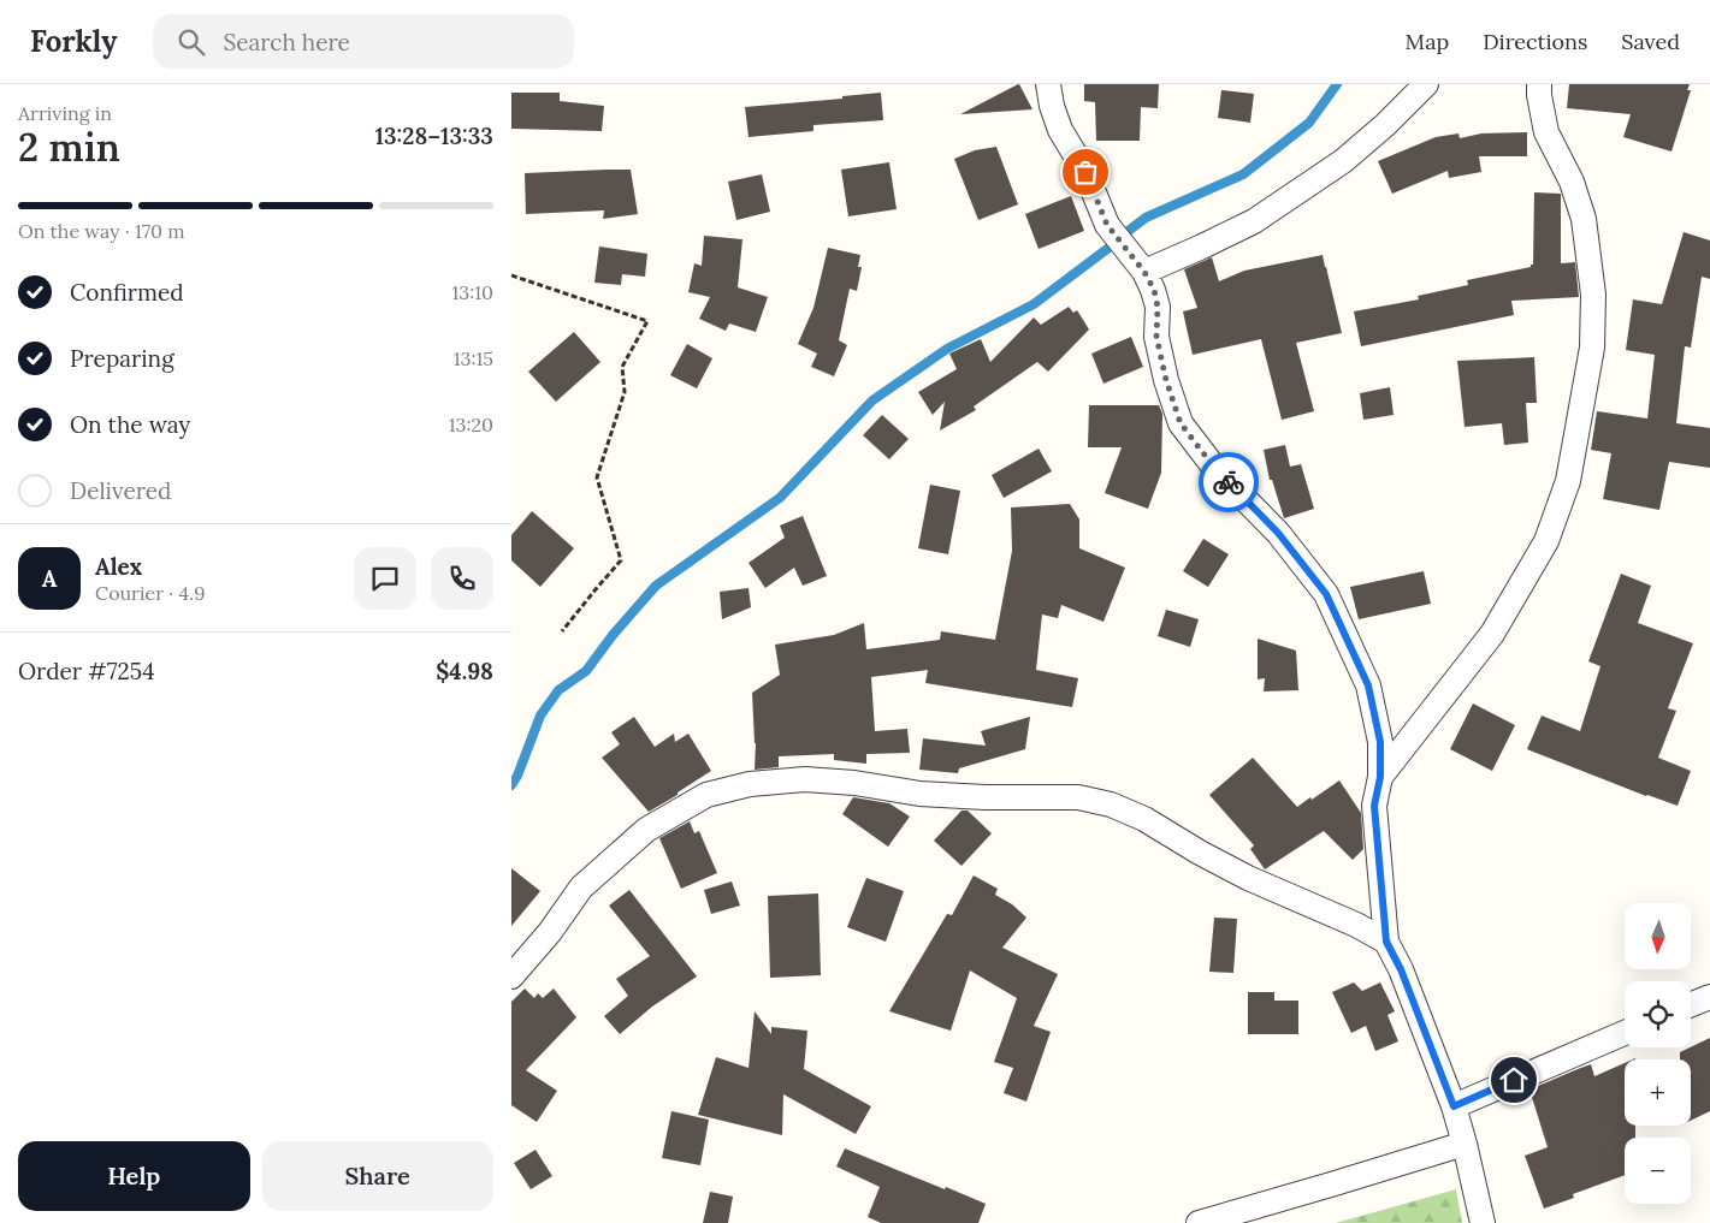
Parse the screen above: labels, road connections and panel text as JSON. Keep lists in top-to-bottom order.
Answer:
{
  "north": "bottom",
  "page": {
    "header": "Forkly",
    "search": "Search here",
    "nav": ["Map", "Directions", "Saved"],
    "heading": ["2 min", "Arriving in", "13:28–13:33"],
    "panel": [
      "Alex",
      "Courier · 4.9",
      "Order #7254",
      "$4.98"
    ],
    "bar": "On the way · 170 m",
    "list": [
      ["Confirmed", "13:10"],
      ["Preparing", "13:15"],
      ["On the way", "13:20"],
      "Delivered"
    ],
    "round": "A",
    "map_buttons": ["+", "−"],
    "buttons": ["Help", "Share"]
  }
}
